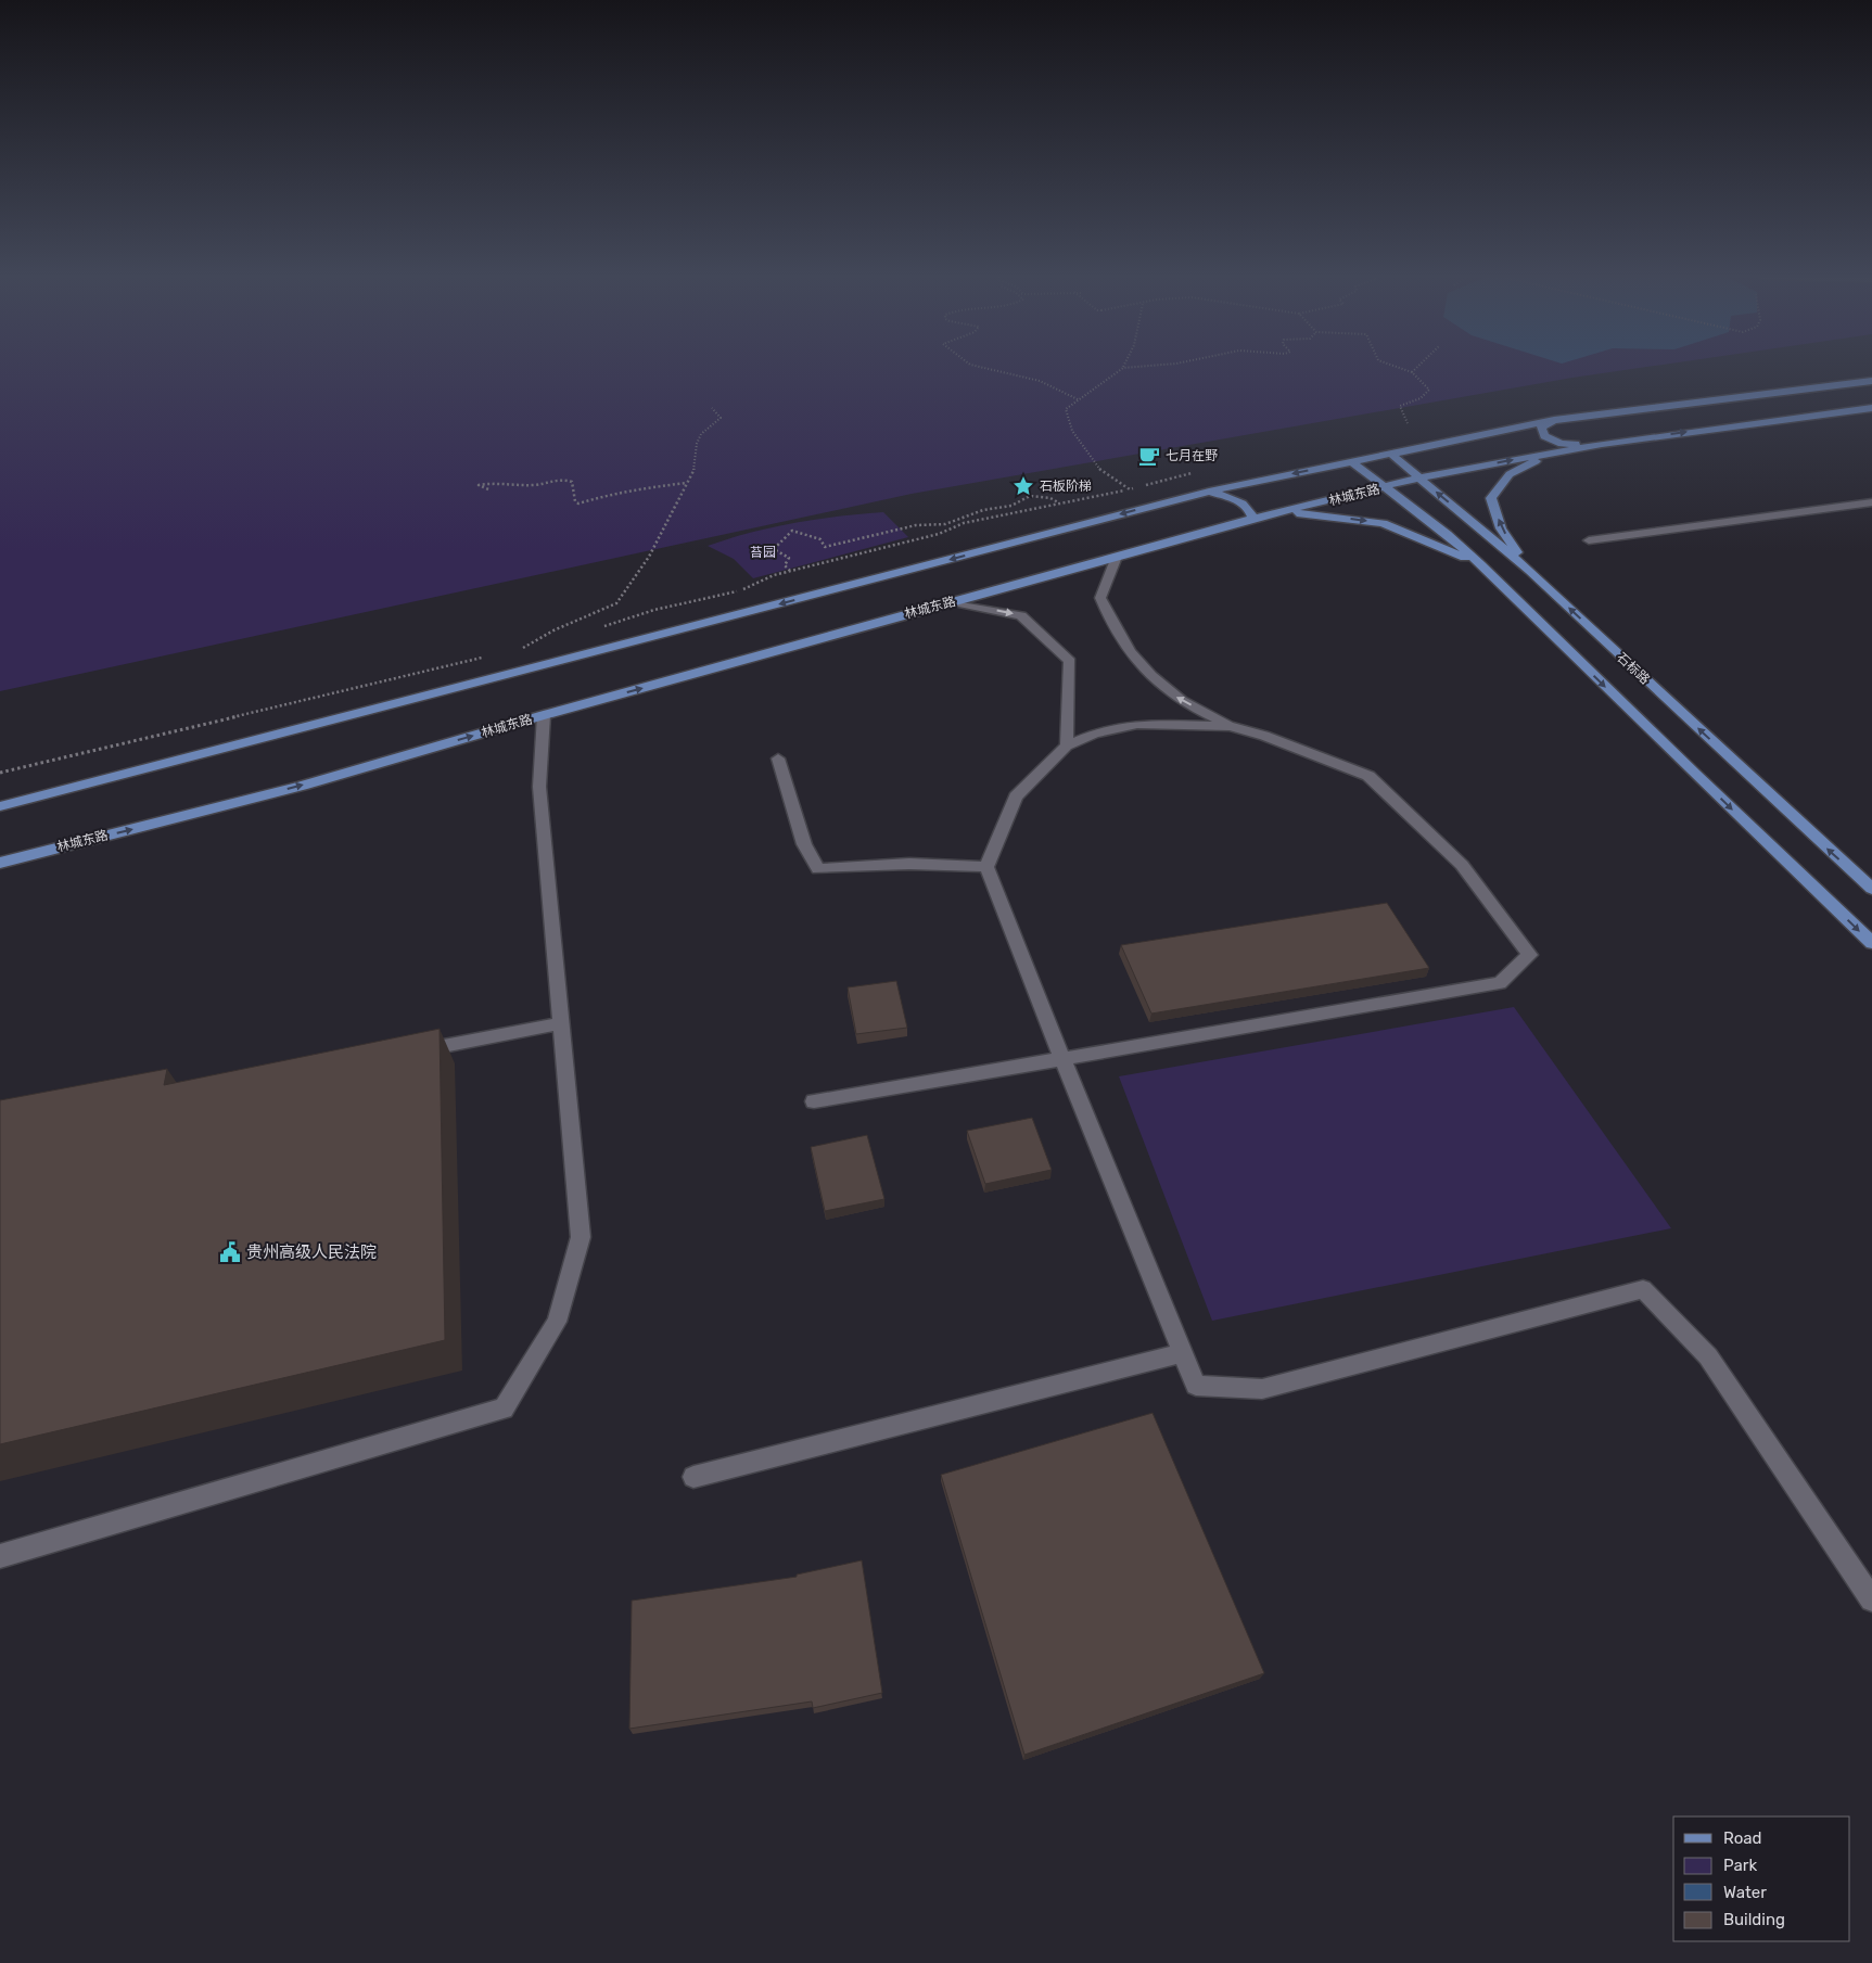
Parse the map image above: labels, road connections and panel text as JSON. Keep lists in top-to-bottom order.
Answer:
{
  "streets": {
    "main road": ["林城东路", "石标路"]
  },
  "crossings": [
    ["林城东路", "石标路"]
  ],
  "parks": ["苔园"],
  "places": {
    "cafe": ["七月在野"],
    "place": ["石板阶梯"],
    "public building": ["贵州高级人民法院"]
  },
  "legend": [
    "Road",
    "Park",
    "Water",
    "Building"
  ]
}
